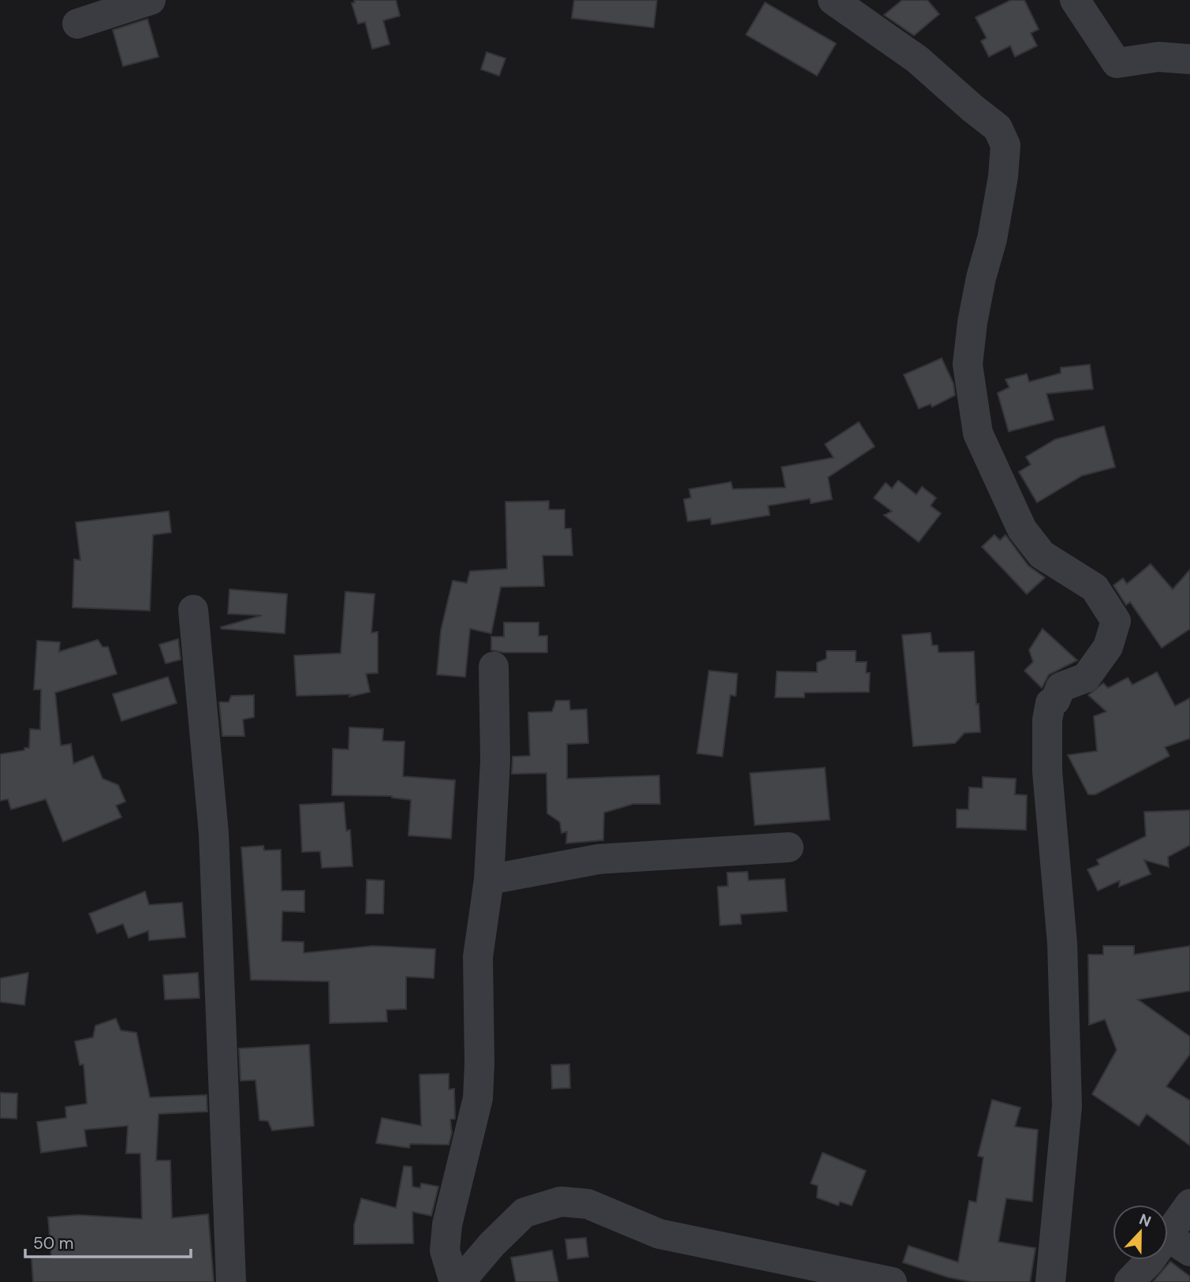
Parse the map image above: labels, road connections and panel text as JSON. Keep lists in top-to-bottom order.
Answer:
{
  "scale_bar": "50 m",
  "north": "top"
}
